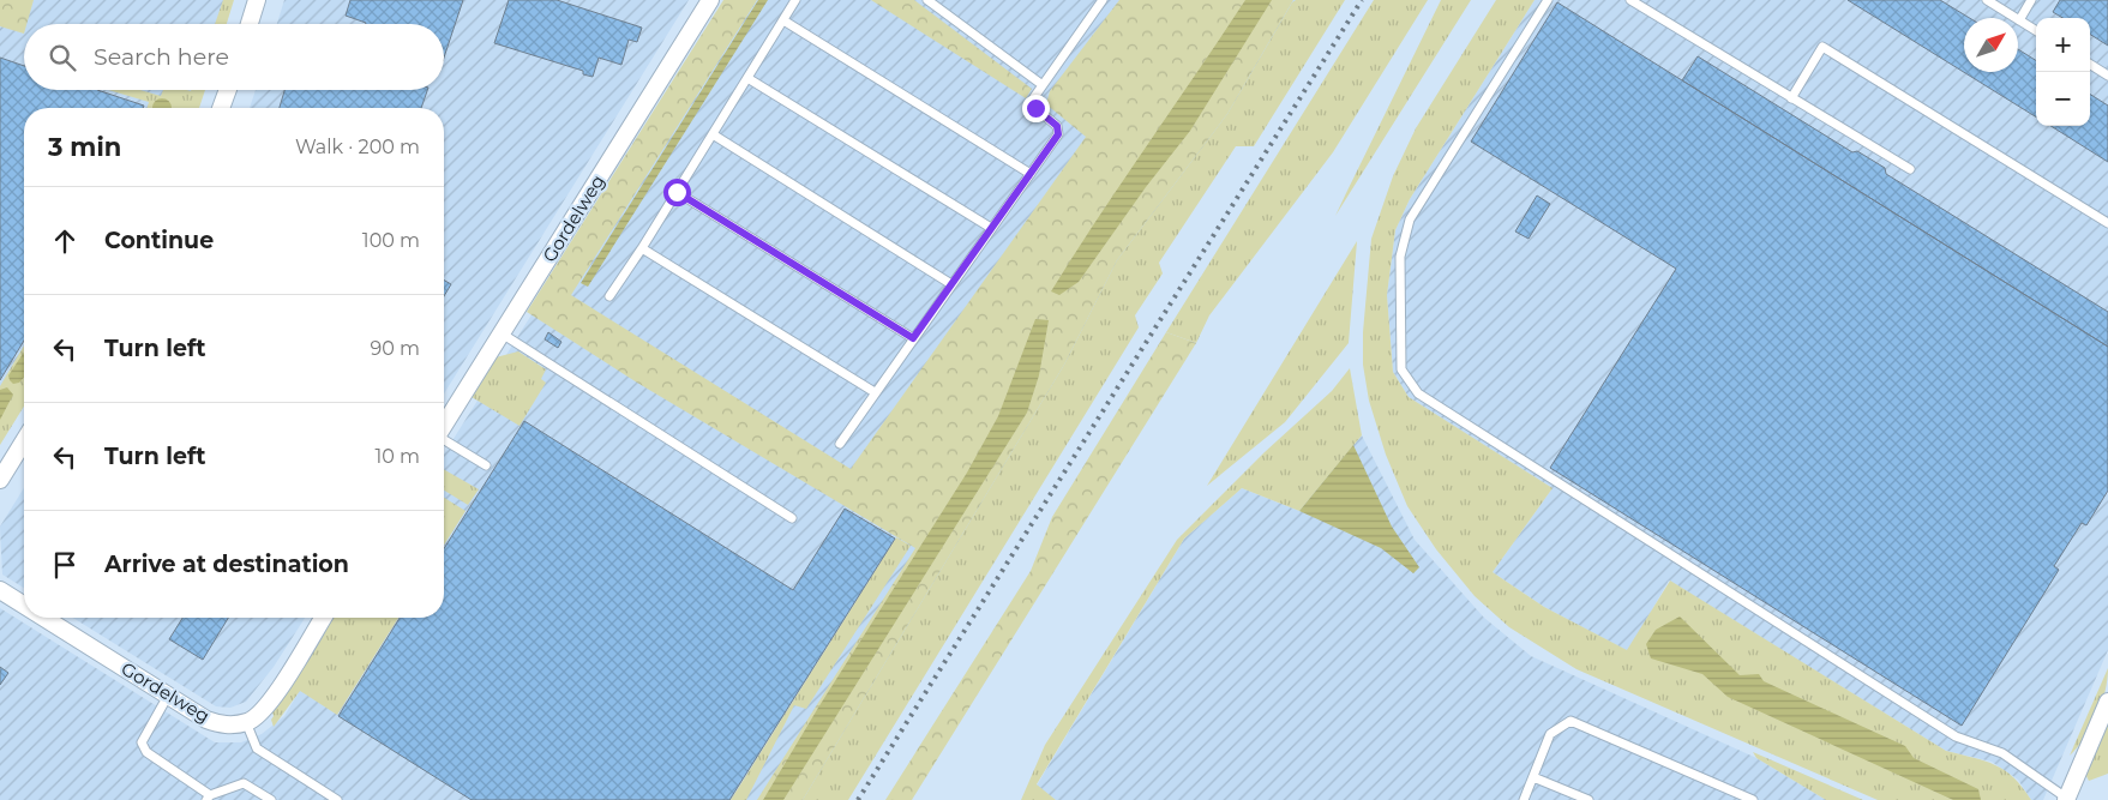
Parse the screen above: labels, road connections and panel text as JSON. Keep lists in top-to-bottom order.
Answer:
{
  "streets": {
    "street": ["Gordelweg"]
  },
  "north": "top right",
  "page": {
    "map_buttons": ["+", "−"],
    "search": "Search here",
    "heading": ["3 min", "Walk · 200 m"],
    "list": [
      ["Continue", "100 m"],
      ["Turn left", "90 m"],
      ["Turn left", "10 m"],
      "Arrive at destination"
    ]
  }
}
